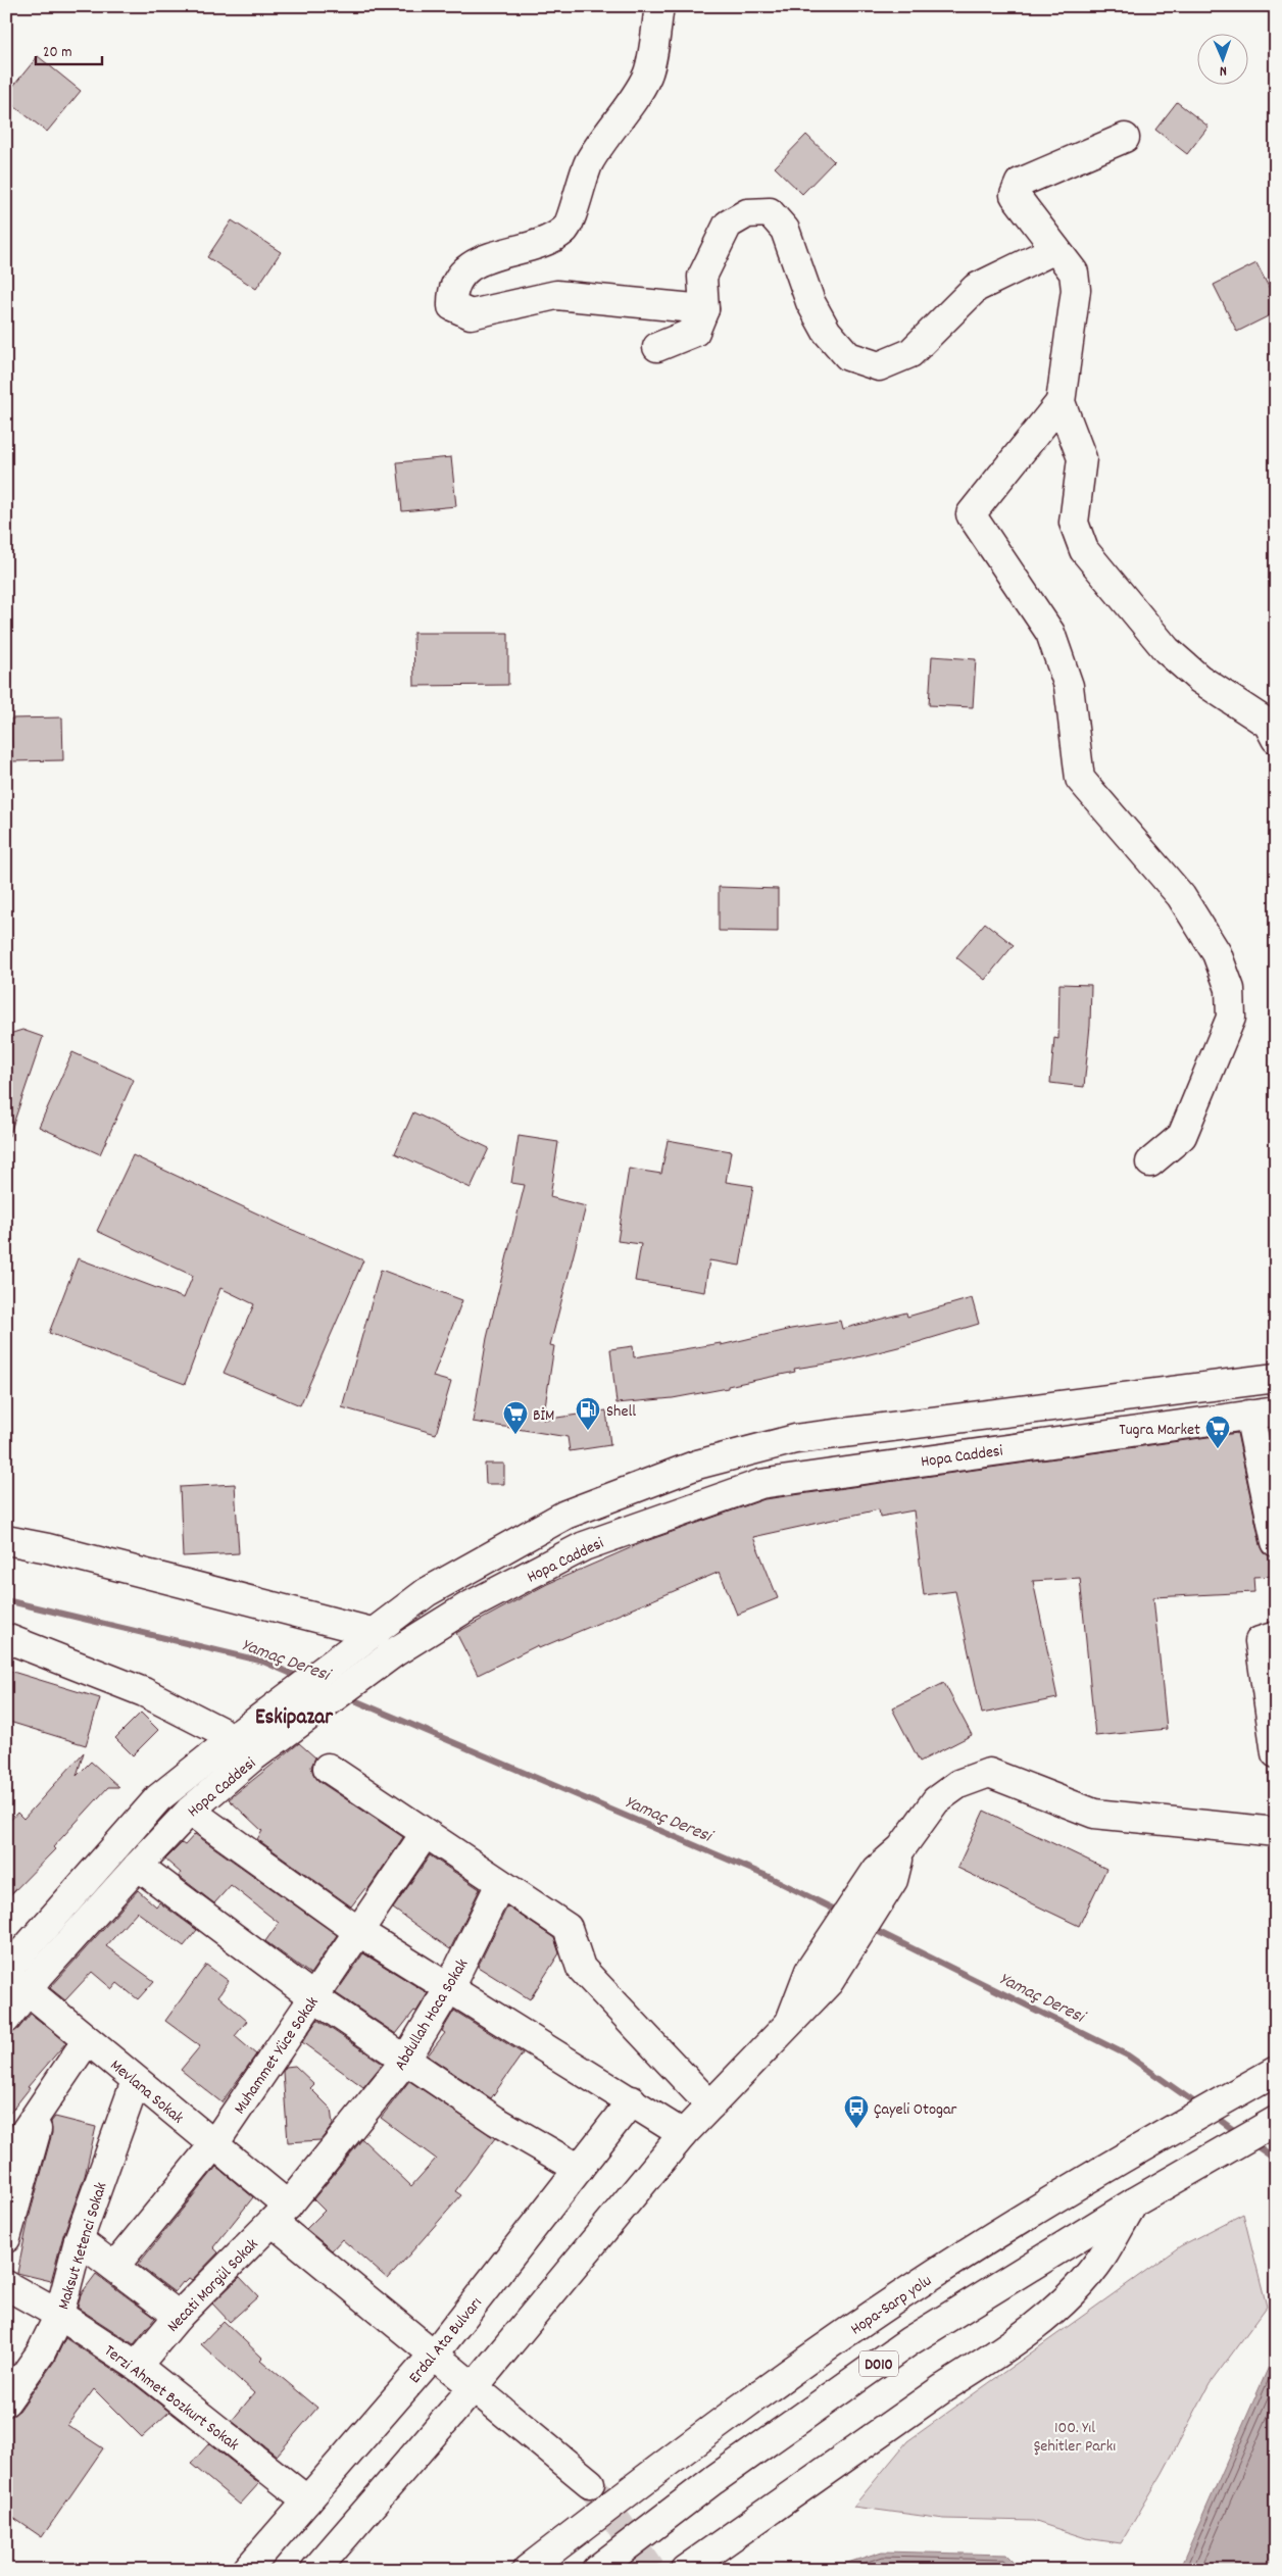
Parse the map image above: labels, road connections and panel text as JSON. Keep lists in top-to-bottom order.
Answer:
{
  "streets": {
    "main road": [
      "Hopa Caddesi",
      "Abdullah Hoca Sokak",
      "Muhammet Yüce Sokak",
      "Mevlana Sokak",
      "Maksut Ketenci Sokak",
      "Necati Morgül Sokak",
      "Hopa-Sarp yolu",
      "Erdal Ata Bulvarı",
      "D010",
      "Terzi Ahmet Bozkurt Sokak"
    ]
  },
  "crossings": [
    ["Hopa Caddesi", "Mevlana Sokak"],
    ["Abdullah Hoca Sokak", "Mevlana Sokak"],
    ["Abdullah Hoca Sokak", "Necati Morgül Sokak"],
    ["Muhammet Yüce Sokak", "Mevlana Sokak"],
    ["Mevlana Sokak", "Maksut Ketenci Sokak"],
    ["Mevlana Sokak", "Necati Morgül Sokak"],
    ["Mevlana Sokak", "Erdal Ata Bulvarı"],
    ["Maksut Ketenci Sokak", "Terzi Ahmet Bozkurt Sokak"],
    ["Necati Morgül Sokak", "Terzi Ahmet Bozkurt Sokak"],
    ["Erdal Ata Bulvarı", "Terzi Ahmet Bozkurt Sokak"]
  ],
  "districts": ["Eskipazar"],
  "water": ["Yamaç Deresi"],
  "parks": ["100. Yıl Şehitler Parkı"],
  "places": {
    "fuel station": ["Shell"],
    "supermarket": ["BİM", "Tugra Market"],
    "bus stop": ["Çayeli Otogar"]
  },
  "scale_bar": "20 m",
  "north": "bottom"
}
